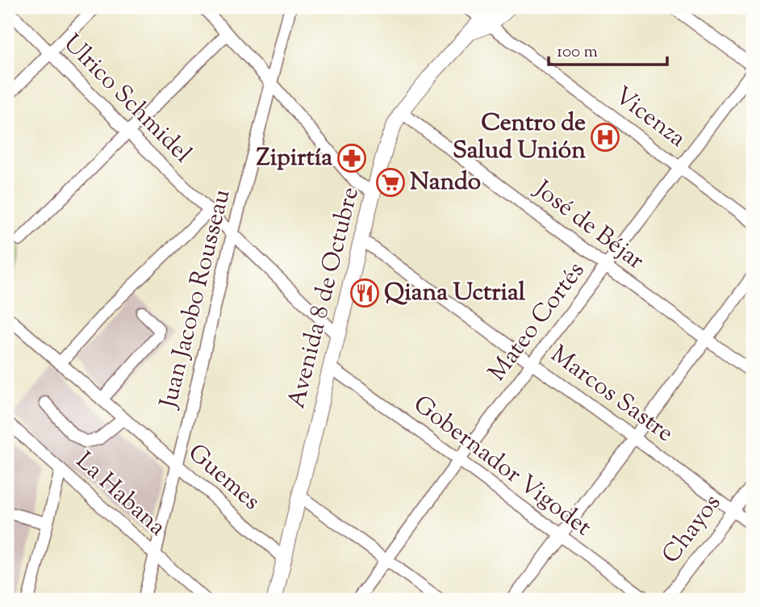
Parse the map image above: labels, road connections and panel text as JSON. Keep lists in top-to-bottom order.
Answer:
{
  "streets": {
    "main road": ["Avenida 8 de Octubre"],
    "street": [
      "Ulrico Schmidel",
      "Vicenza",
      "José de Béjar",
      "Juan Jacobo Rousseau",
      "Mateo Cortés",
      "Marcos Sastre",
      "Gobernador Vigodet",
      "Guemes",
      "La Habana",
      "Chayos"
    ]
  },
  "crossings": [
    ["Ulrico Schmidel", "Avenida 8 de Octubre"],
    ["Ulrico Schmidel", "Juan Jacobo Rousseau"],
    ["Vicenza", "Avenida 8 de Octubre"],
    ["Vicenza", "Mateo Cortés"],
    ["José de Béjar", "Avenida 8 de Octubre"],
    ["José de Béjar", "Mateo Cortés"],
    ["Avenida 8 de Octubre", "Marcos Sastre"],
    ["Avenida 8 de Octubre", "Gobernador Vigodet"],
    ["Avenida 8 de Octubre", "Guemes"],
    ["Juan Jacobo Rousseau", "Guemes"],
    ["Juan Jacobo Rousseau", "La Habana"],
    ["Mateo Cortés", "Marcos Sastre"],
    ["Mateo Cortés", "Gobernador Vigodet"],
    ["Marcos Sastre", "Chayos"]
  ],
  "places": {
    "hospital": ["Centro de Salud Unión"],
    "pharmacy": ["Zipirtía"],
    "supermarket": ["Nando"],
    "restaurant": ["Qiana Uctrial"]
  },
  "scale_bar": "100 m"
}
